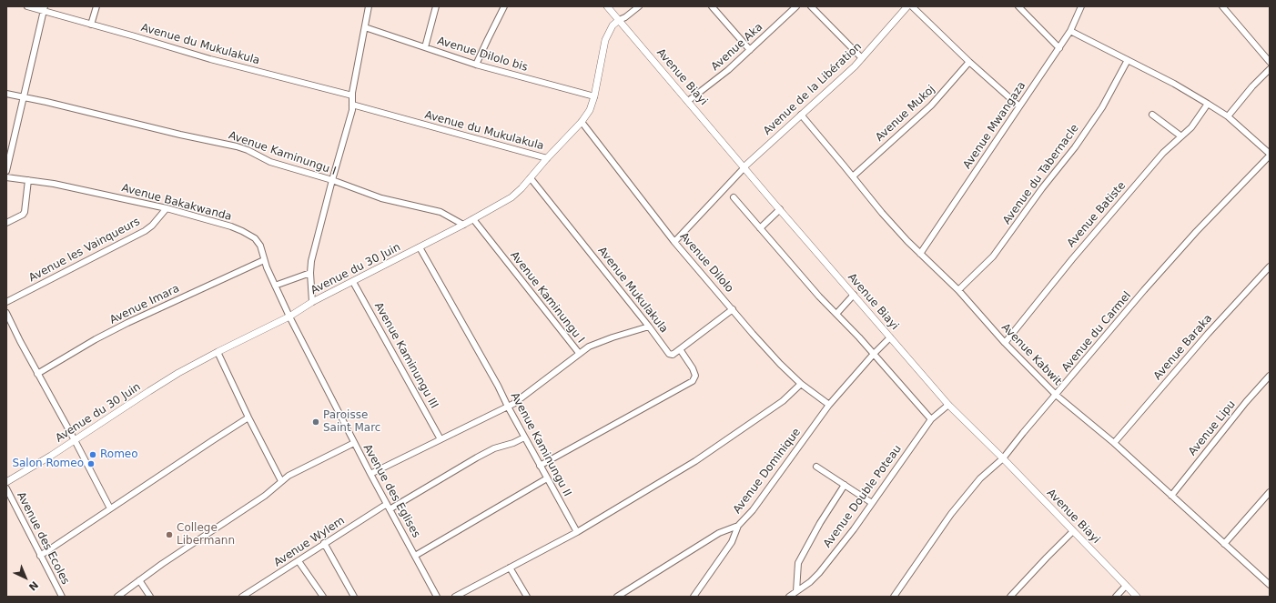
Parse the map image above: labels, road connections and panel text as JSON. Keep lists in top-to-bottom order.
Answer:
{
  "streets": {
    "street": [
      "Avenue du Mukulakula",
      "Avenue Aka",
      "Avenue Dilolo bis",
      "Avenue Biayi",
      "Avenue de la Libération",
      "Avenue Mukoj",
      "Avenue Mwangaza",
      "Avenue Kaminungu I",
      "Avenue du Tabernacle",
      "Avenue Bakakwanda",
      "Avenue Batiste",
      "Avenue les Vainqueurs",
      "Avenue Dilolo",
      "Avenue du 30 Juin",
      "Avenue Mukulakula",
      "Avenue Imara",
      "Avenue du Carmel",
      "Avenue Baraka",
      "Avenue Kabwit",
      "Avenue Kaminungu III",
      "Avenue Lipu",
      "Avenue Kaminungu II",
      "Avenue Dominique",
      "Avenue des Eglises",
      "Avenue Double Poteau",
      "Avenue des Ecoles",
      "Avenue Wylem"
    ]
  },
  "crossings": [
    ["Avenue du Mukulakula", "Avenue du 30 Juin"],
    ["Avenue Aka", "Avenue Biayi"],
    ["Avenue Dilolo bis", "Avenue du 30 Juin"],
    ["Avenue Biayi", "Avenue de la Libération"],
    ["Avenue Biayi", "Avenue du 30 Juin"],
    ["Avenue Biayi", "Avenue du Carmel"],
    ["Avenue Biayi", "Avenue Dominique"],
    ["Avenue Biayi", "Avenue Double Poteau"],
    ["Avenue de la Libération", "Avenue Kabwit"],
    ["Avenue Mukoj", "Avenue Kabwit"],
    ["Avenue Mwangaza", "Avenue Kabwit"],
    ["Avenue Kaminungu I", "Avenue du 30 Juin"],
    ["Avenue du Tabernacle", "Avenue Kabwit"],
    ["Avenue Bakakwanda", "Avenue les Vainqueurs"],
    ["Avenue Bakakwanda", "Avenue du 30 Juin"],
    ["Avenue Bakakwanda", "Avenue Imara"],
    ["Avenue Bakakwanda", "Avenue des Eglises"],
    ["Avenue Batiste", "Avenue Kabwit"],
    ["Avenue Dilolo", "Avenue du 30 Juin"],
    ["Avenue Dilolo", "Avenue Dominique"],
    ["Avenue du 30 Juin", "Avenue Mukulakula"],
    ["Avenue du 30 Juin", "Avenue Kaminungu III"],
    ["Avenue du 30 Juin", "Avenue Kaminungu II"],
    ["Avenue du 30 Juin", "Avenue des Eglises"],
    ["Avenue du Carmel", "Avenue Kabwit"],
    ["Avenue Baraka", "Avenue Kabwit"],
    ["Avenue Kabwit", "Avenue Lipu"],
    ["Avenue des Eglises", "Avenue Wylem"]
  ],
  "places": [
    "Paroisse Saint Marc",
    "Romeo",
    "Salon Romeo",
    "College Libermann"
  ],
  "north": "bottom right"
}
